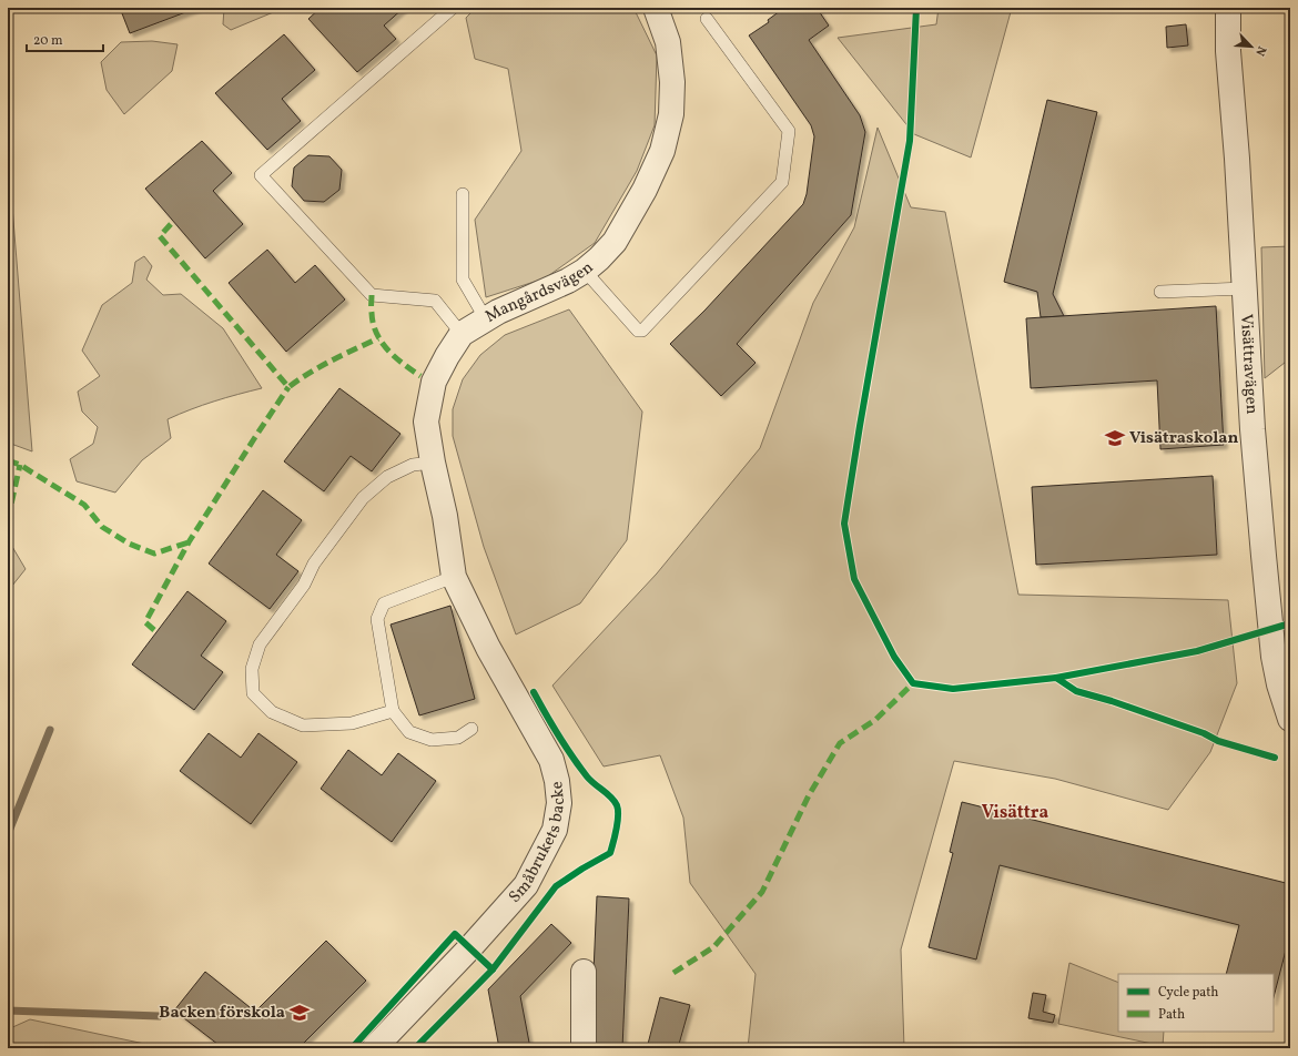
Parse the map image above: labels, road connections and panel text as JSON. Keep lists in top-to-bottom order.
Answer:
{
  "streets": {
    "street": ["Mangårdsvägen", "Visättravägen", "Småbrukets backe"]
  },
  "crossings": [
    ["Mangårdsvägen", "Småbrukets backe"]
  ],
  "districts": ["Visättra"],
  "places": {
    "school or university": ["Visätraskolan", "Backen förskola"]
  },
  "legend": ["Cycle path", "Path"],
  "scale_bar": "20 m",
  "north": "bottom right"
}
